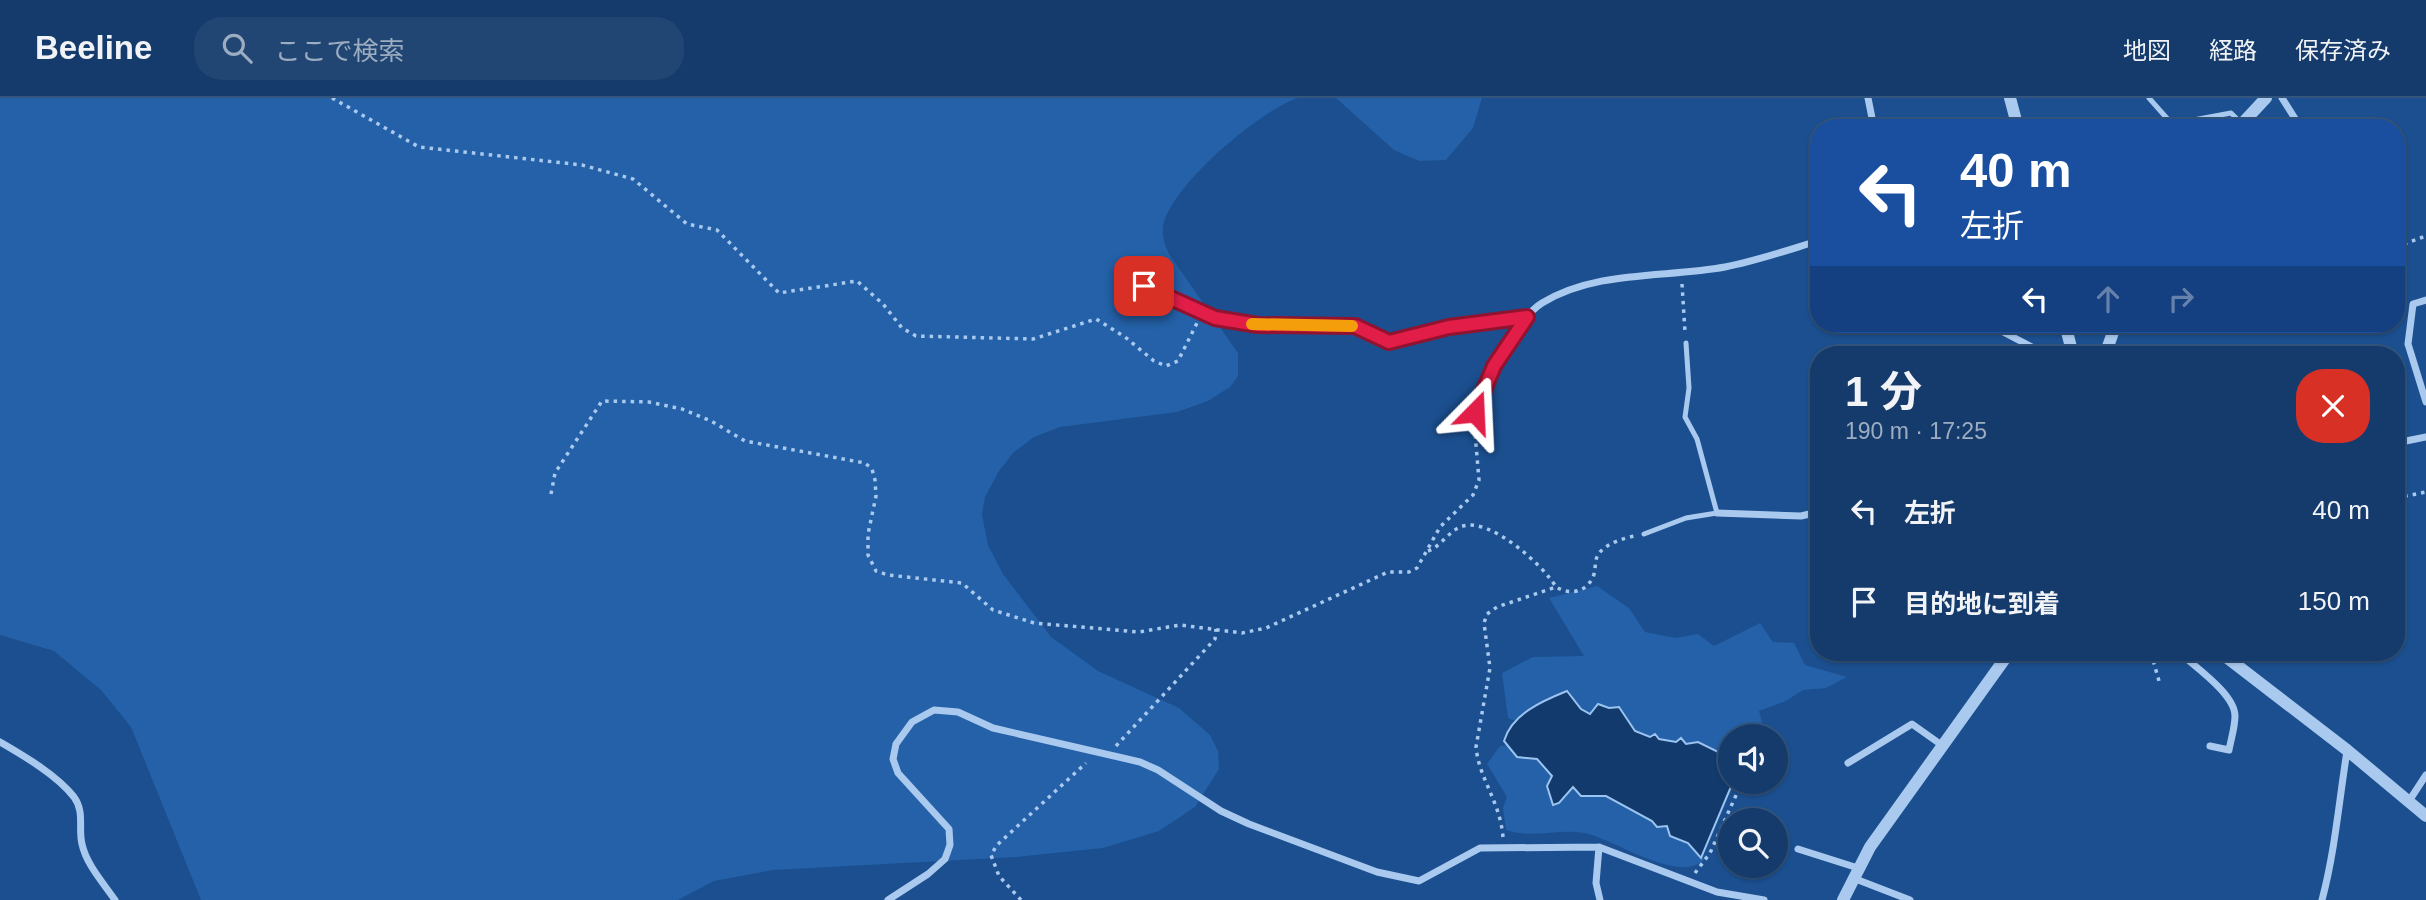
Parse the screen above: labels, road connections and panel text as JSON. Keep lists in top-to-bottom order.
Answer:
{
  "page": {
    "header": "Beeline",
    "search": "ここで検索",
    "nav": ["地図", "経路", "保存済み"],
    "turn": ["40 m", "左折"],
    "heading": ["1 分", "190 m · 17:25"],
    "list": [
      {
        "name": "左折",
        "value": "40 m"
      },
      {
        "name": "目的地に到着",
        "value": "150 m"
      }
    ]
  }
}
